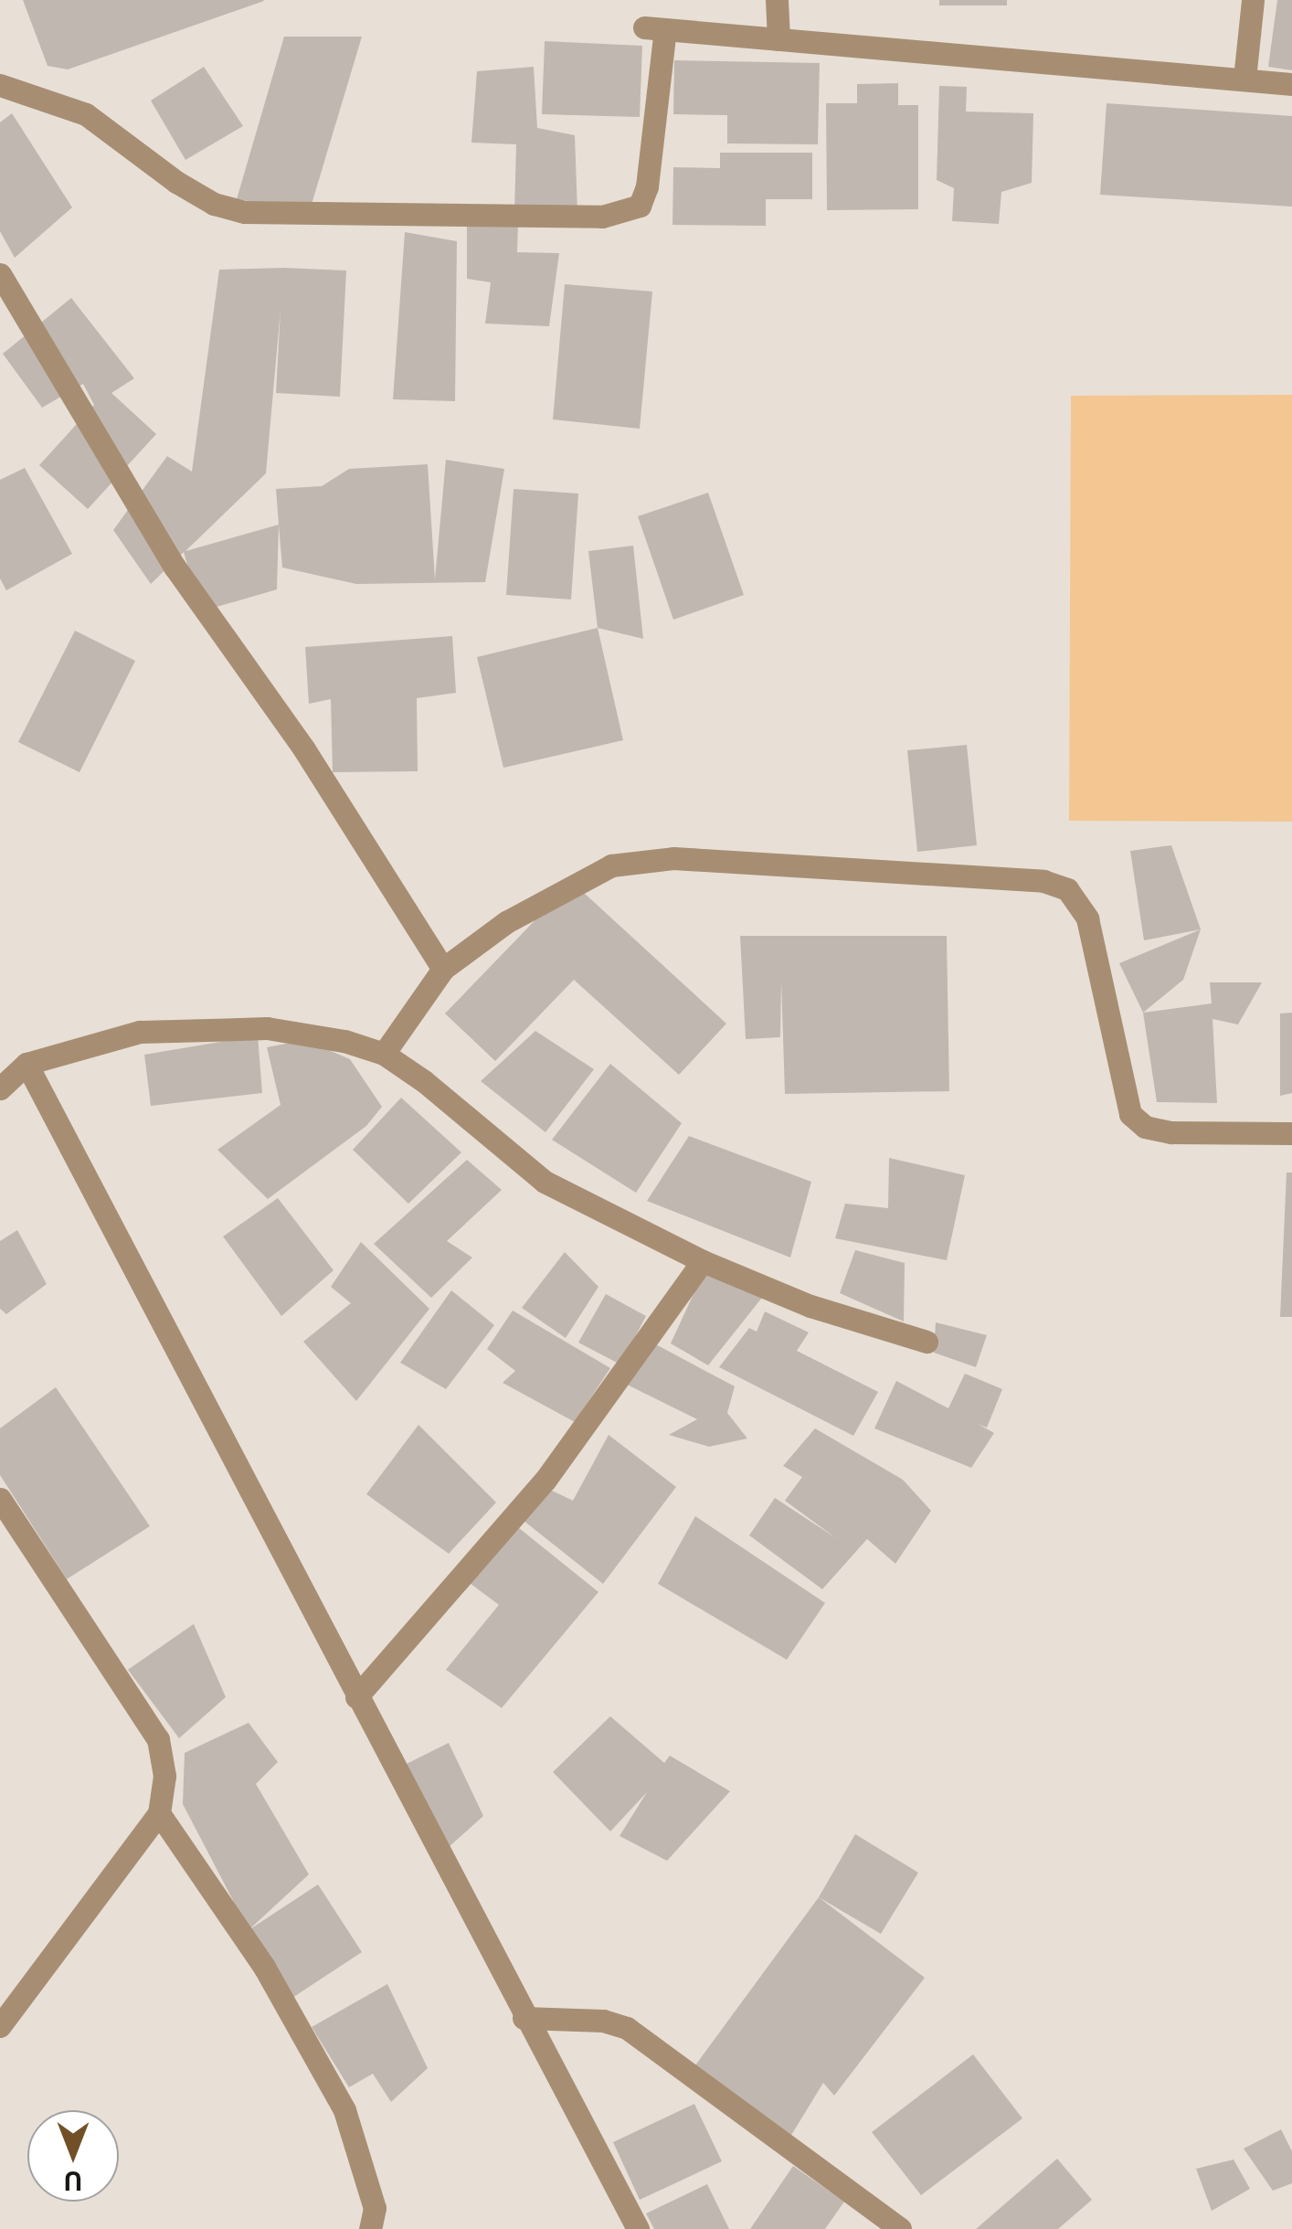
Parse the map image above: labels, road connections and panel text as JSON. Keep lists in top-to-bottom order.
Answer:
{
  "north": "bottom"
}
